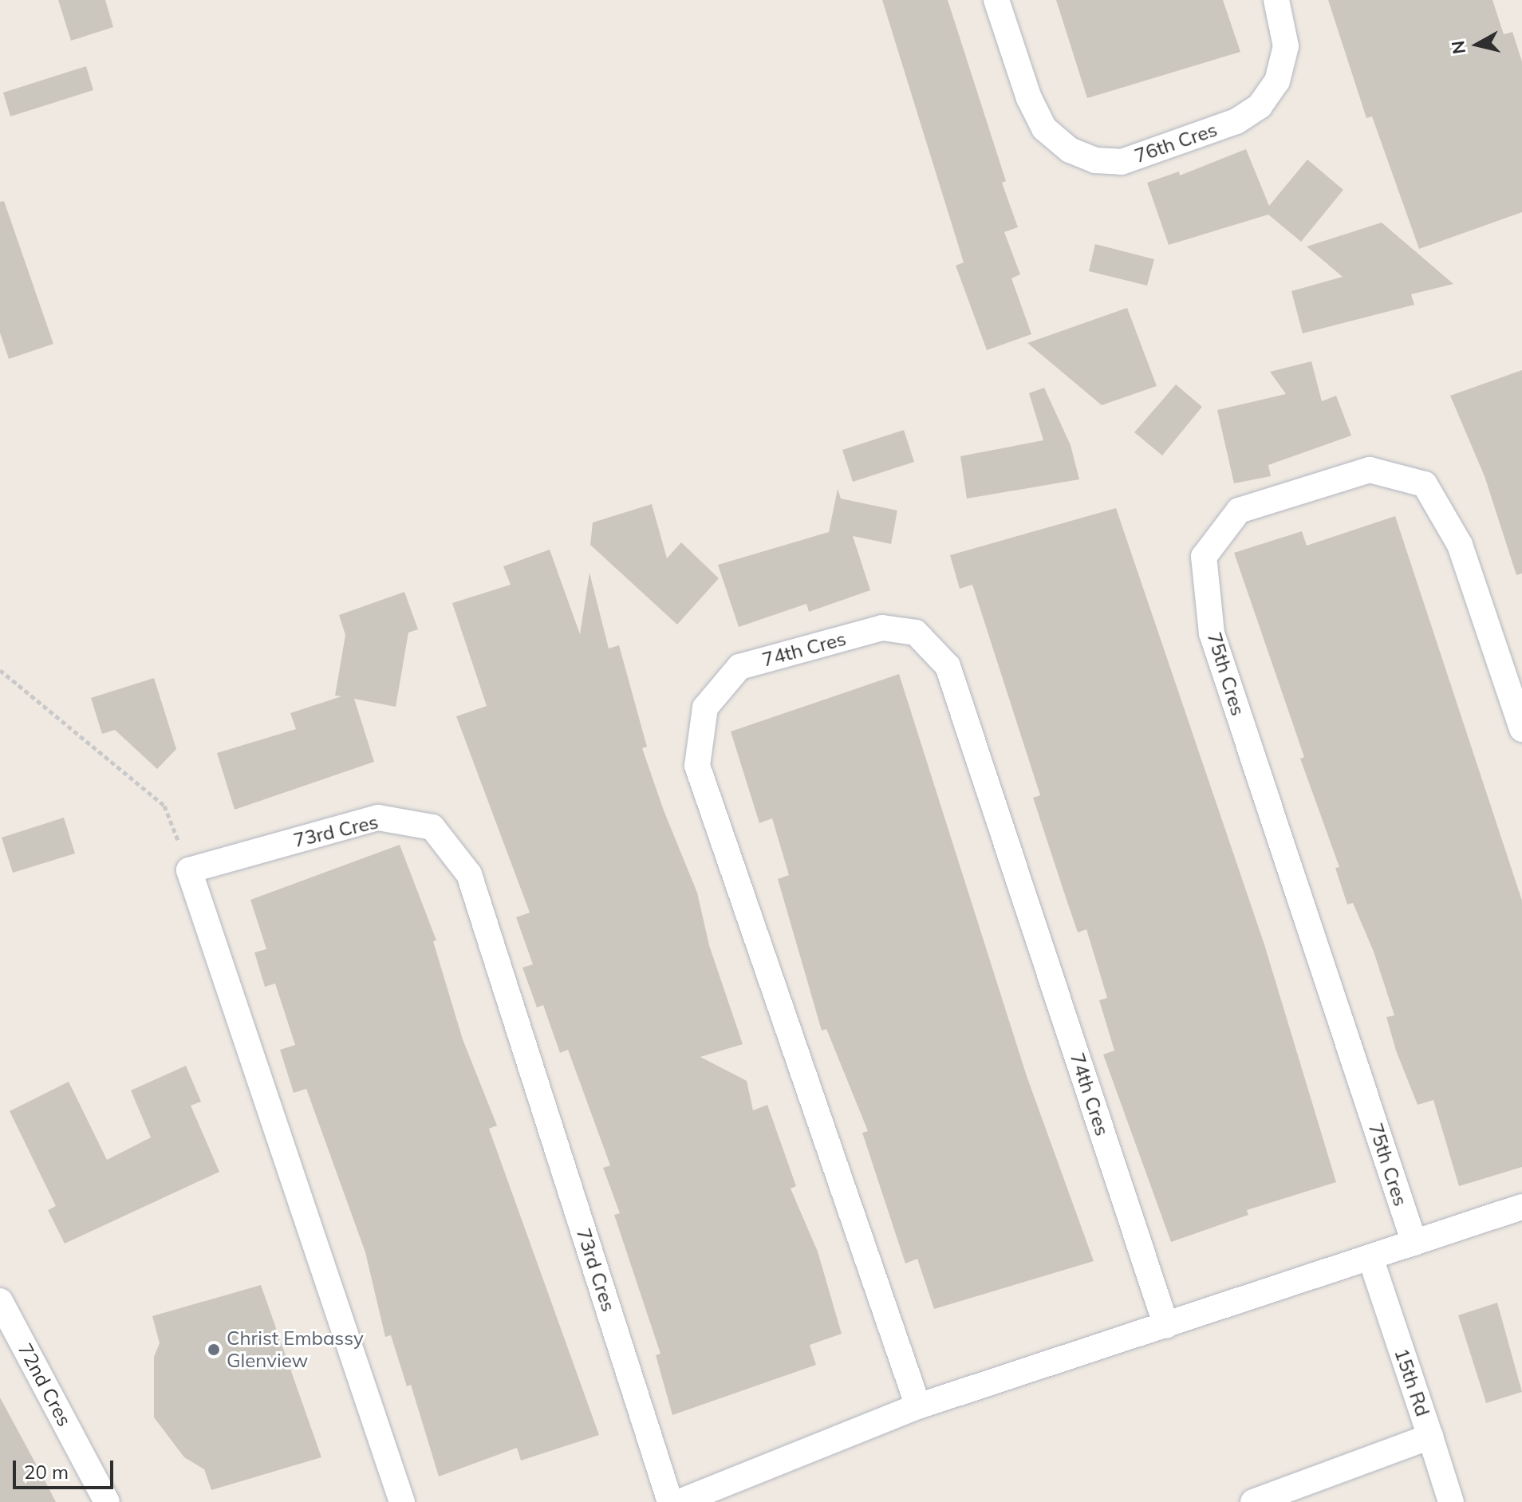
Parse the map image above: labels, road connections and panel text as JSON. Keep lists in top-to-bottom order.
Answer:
{
  "streets": {
    "street": [
      "76th Cres",
      "74th Cres",
      "75th Cres",
      "73rd Cres",
      "15th Rd",
      "72nd Cres"
    ]
  },
  "places": ["Christ Embassy Glenview"],
  "scale_bar": "20 m",
  "north": "left"
}
